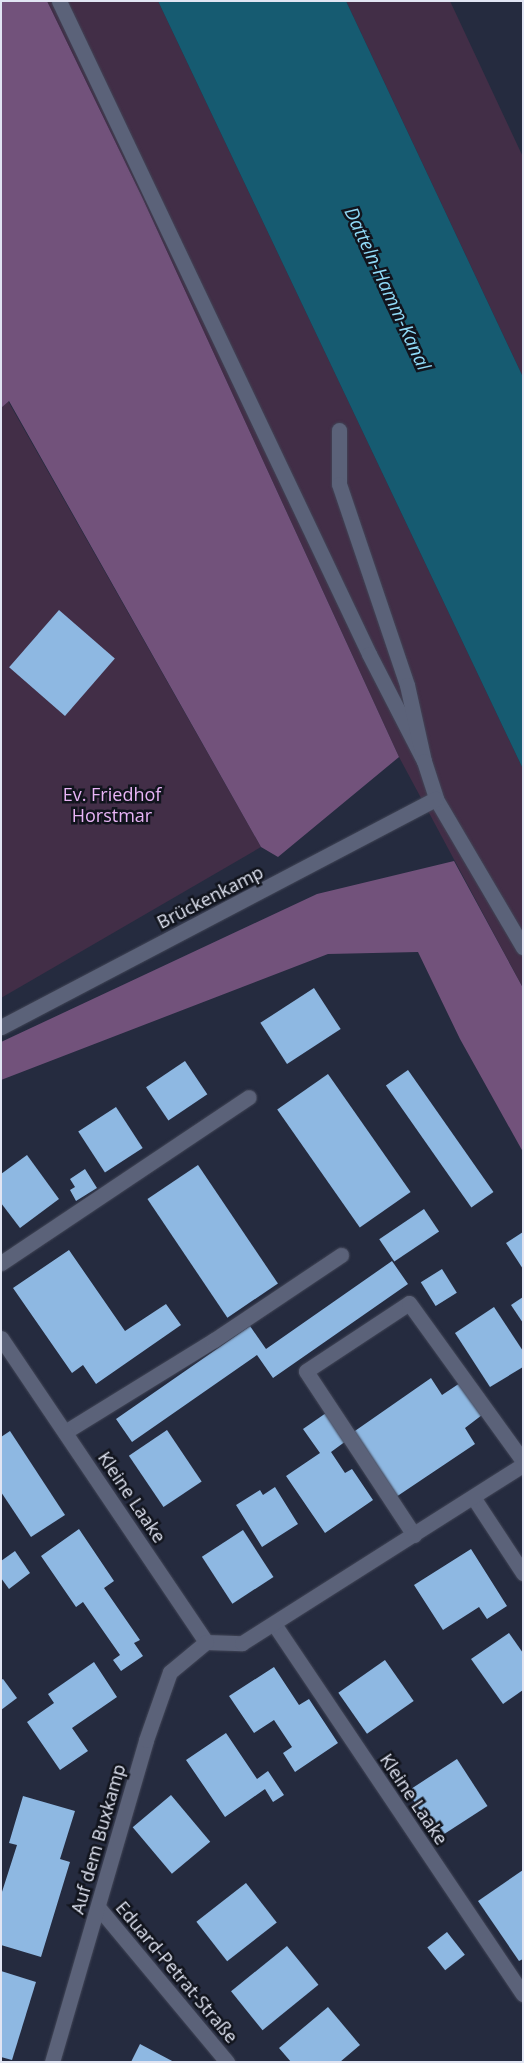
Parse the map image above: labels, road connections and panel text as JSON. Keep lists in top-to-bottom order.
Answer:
{
  "streets": {
    "street": [
      "Brückenkamp",
      "Kleine Laake",
      "Auf dem Buxkamp",
      "Eduard-Petrat-Straße"
    ]
  },
  "crossings": [
    ["Kleine Laake", "Auf dem Buxkamp"],
    ["Auf dem Buxkamp", "Eduard-Petrat-Straße"]
  ],
  "water": ["Datteln-Hamm-Kanal"],
  "parks": ["Ev. Friedhof Horstmar"]
}
